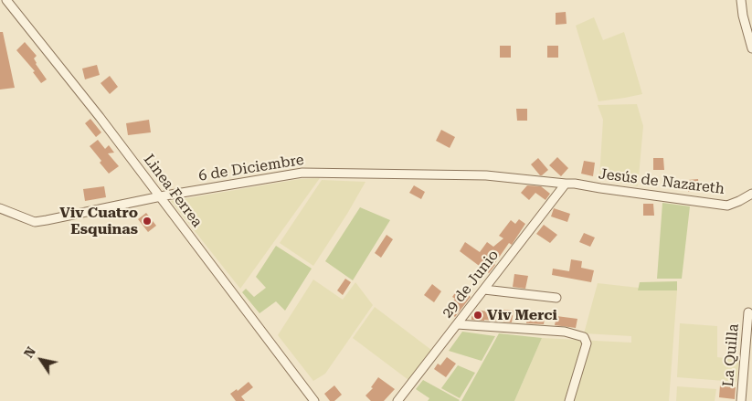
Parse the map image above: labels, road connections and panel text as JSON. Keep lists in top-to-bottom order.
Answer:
{
  "streets": {
    "street": [
      "6 de Diciembre",
      "Jesús de Nazareth",
      "Linea Ferrea",
      "29 de Junio",
      "La Quilla"
    ]
  },
  "crossings": [
    ["6 de Diciembre", "Jesús de Nazareth"],
    ["6 de Diciembre", "Linea Ferrea"],
    ["6 de Diciembre", "29 de Junio"],
    ["Jesús de Nazareth", "29 de Junio"]
  ],
  "places": ["Viv Cuatro Esquinas", "Viv Merci"],
  "north": "top left"
}
